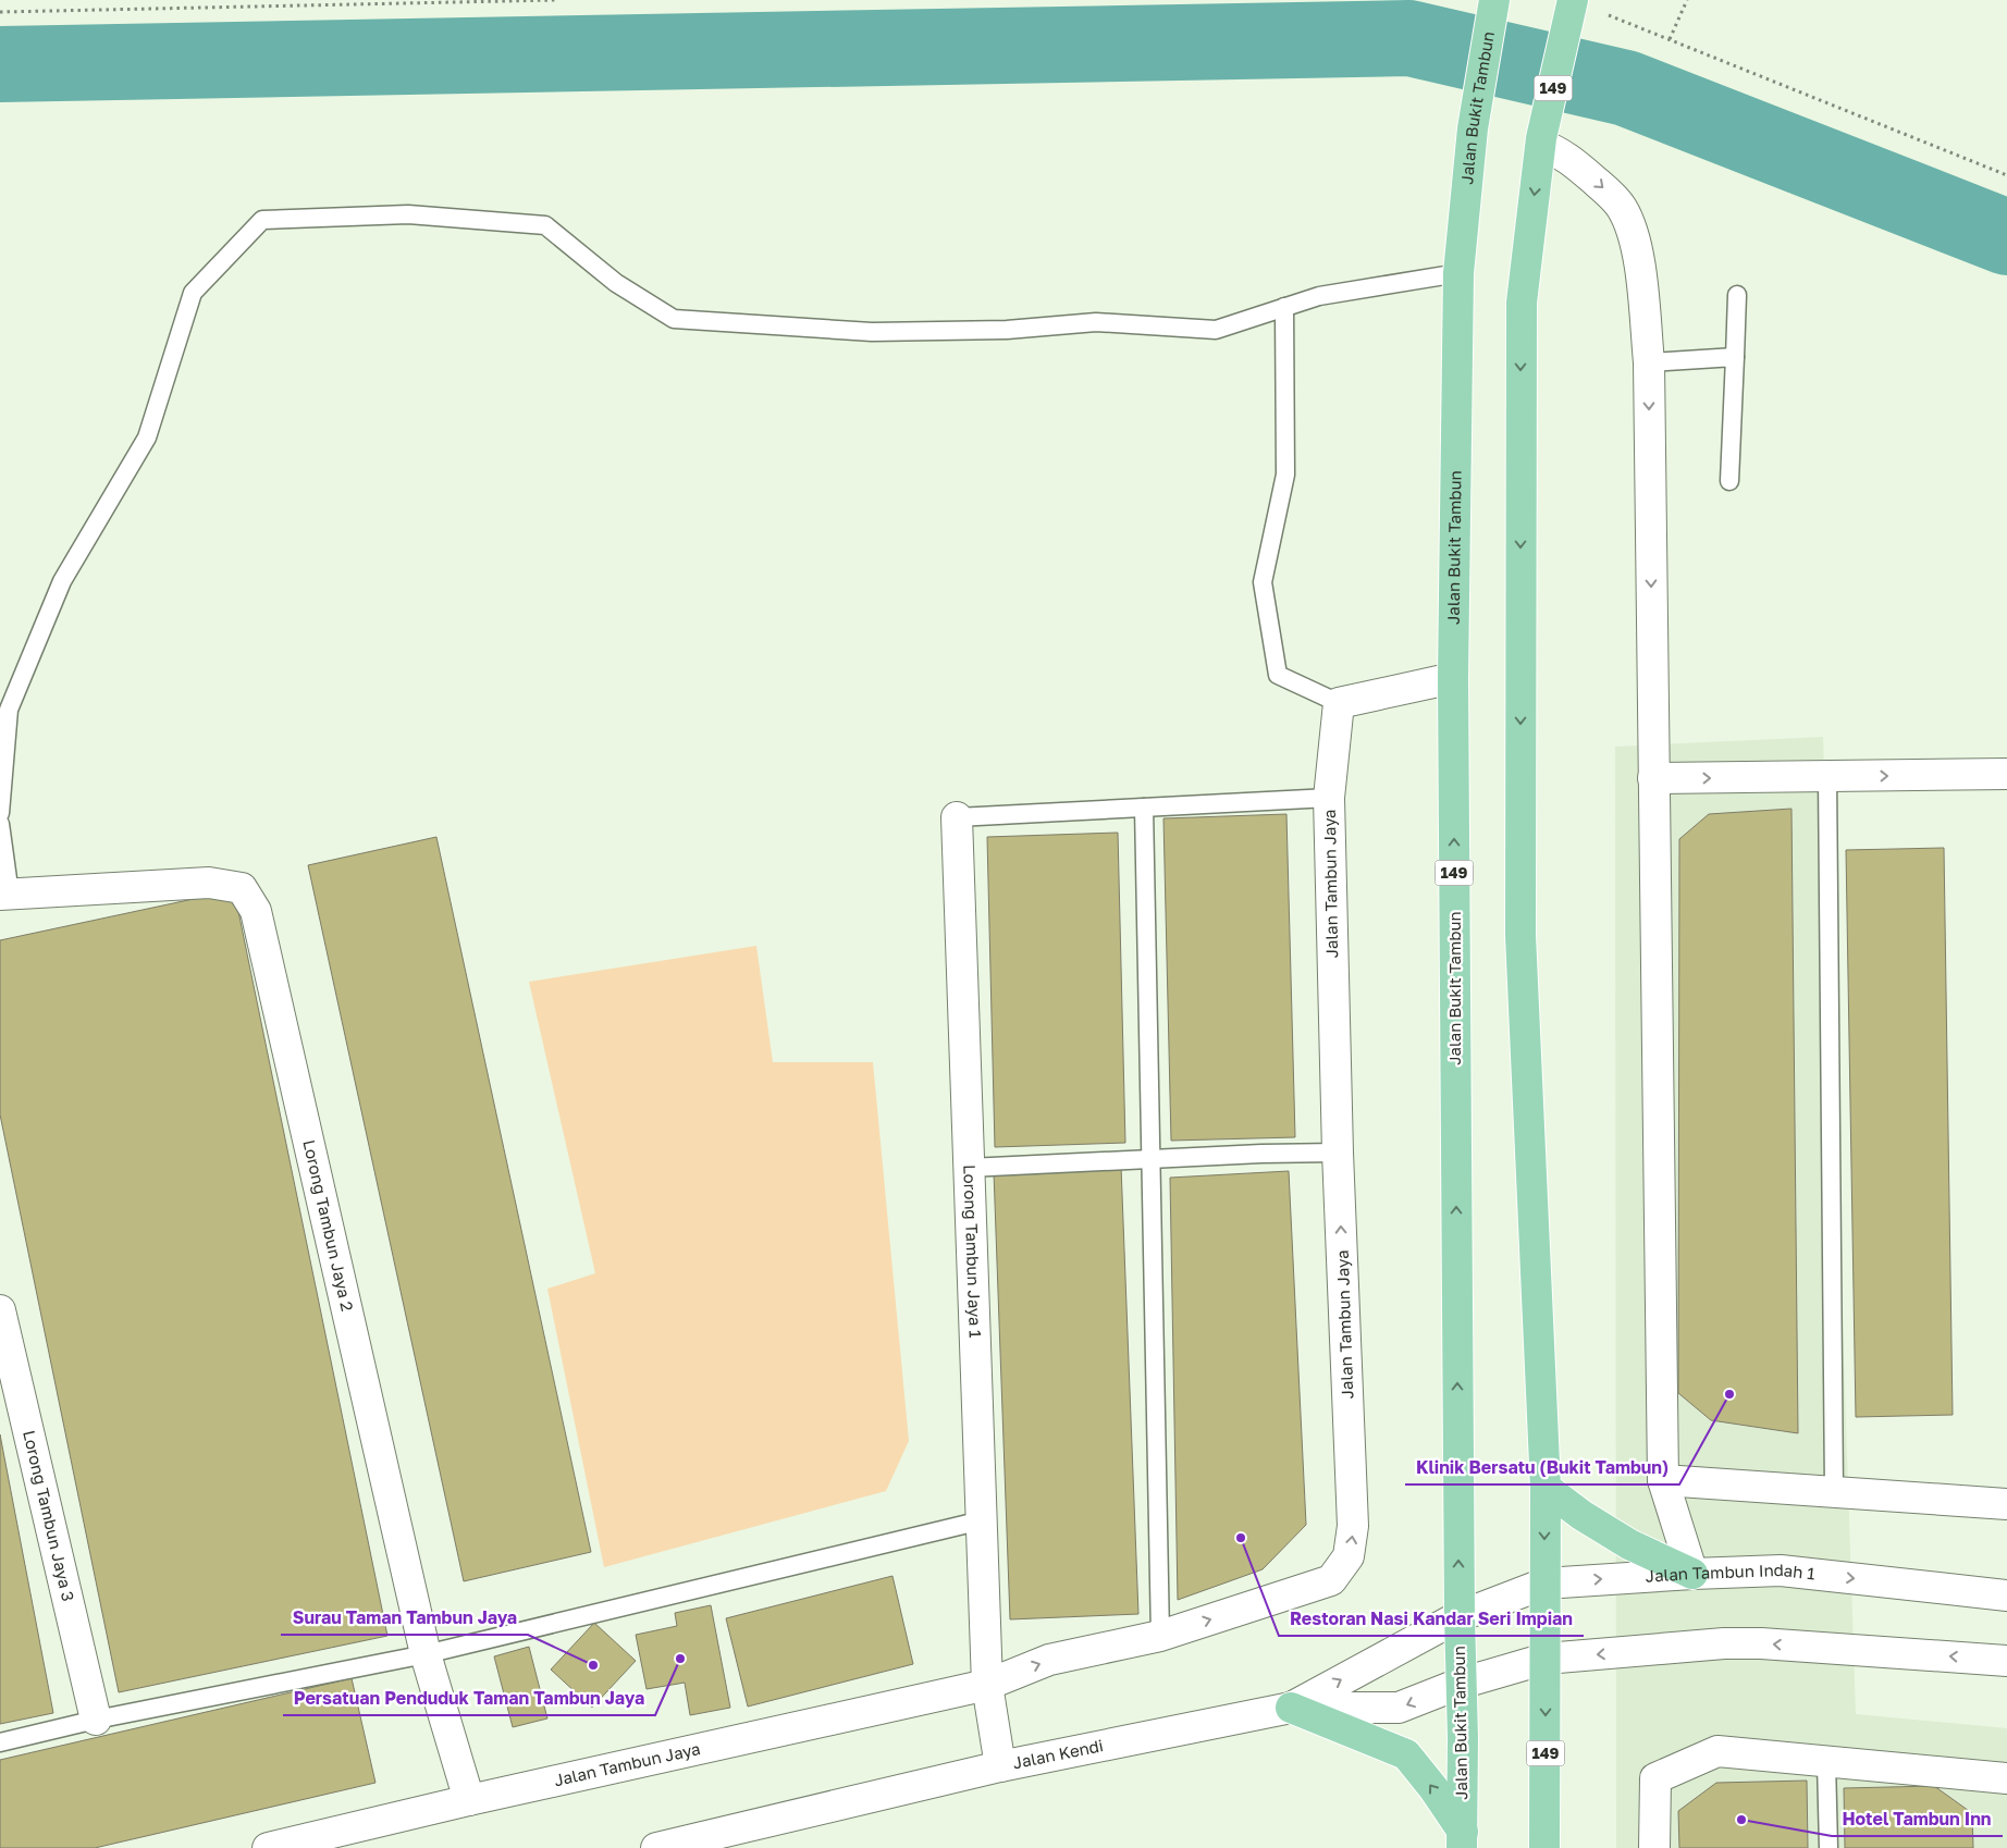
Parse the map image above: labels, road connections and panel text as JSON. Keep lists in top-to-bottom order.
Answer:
{
  "streets": {
    "main road": ["149", "Jalan Bukit Tambun"],
    "street": [
      "Jalan Tambun Jaya",
      "Lorong Tambun Jaya 2",
      "Lorong Tambun Jaya 1",
      "Lorong Tambun Jaya 3",
      "Jalan Tambun Indah 1",
      "Jalan Kendi"
    ]
  },
  "crossings": [
    ["149", "Jalan Tambun Indah 1"],
    ["Jalan Bukit Tambun", "Jalan Tambun Indah 1"],
    ["Jalan Bukit Tambun", "Jalan Kendi"],
    ["Jalan Tambun Jaya", "Lorong Tambun Jaya 2"],
    ["Jalan Tambun Jaya", "Lorong Tambun Jaya 1"],
    ["Jalan Tambun Indah 1", "Jalan Kendi"]
  ],
  "places": [
    "Klinik Bersatu (Bukit Tambun)",
    "Restoran Nasi Kandar Seri Impian",
    "Persatuan Penduduk Taman Tambun Jaya",
    "Surau Taman Tambun Jaya",
    "Hotel Tambun Inn"
  ]
}
